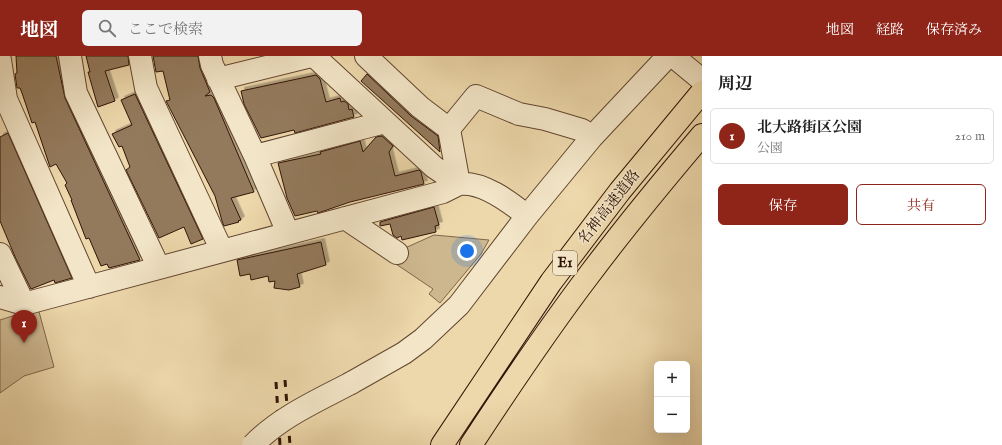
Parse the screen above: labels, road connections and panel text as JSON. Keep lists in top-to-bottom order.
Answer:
{
  "streets": {
    "highway": ["名神高速道路", "E1"]
  },
  "page": {
    "header": "地図",
    "search": "ここで検索",
    "nav": ["地図", "経路", "保存済み"],
    "heading": "周辺",
    "list": [
      {
        "mark": "1",
        "name": "北大路街区公園",
        "note": "公園",
        "value": "210 m"
      }
    ],
    "buttons": ["保存", "共有"],
    "pins": "1",
    "map_buttons": ["+", "−"]
  }
}
